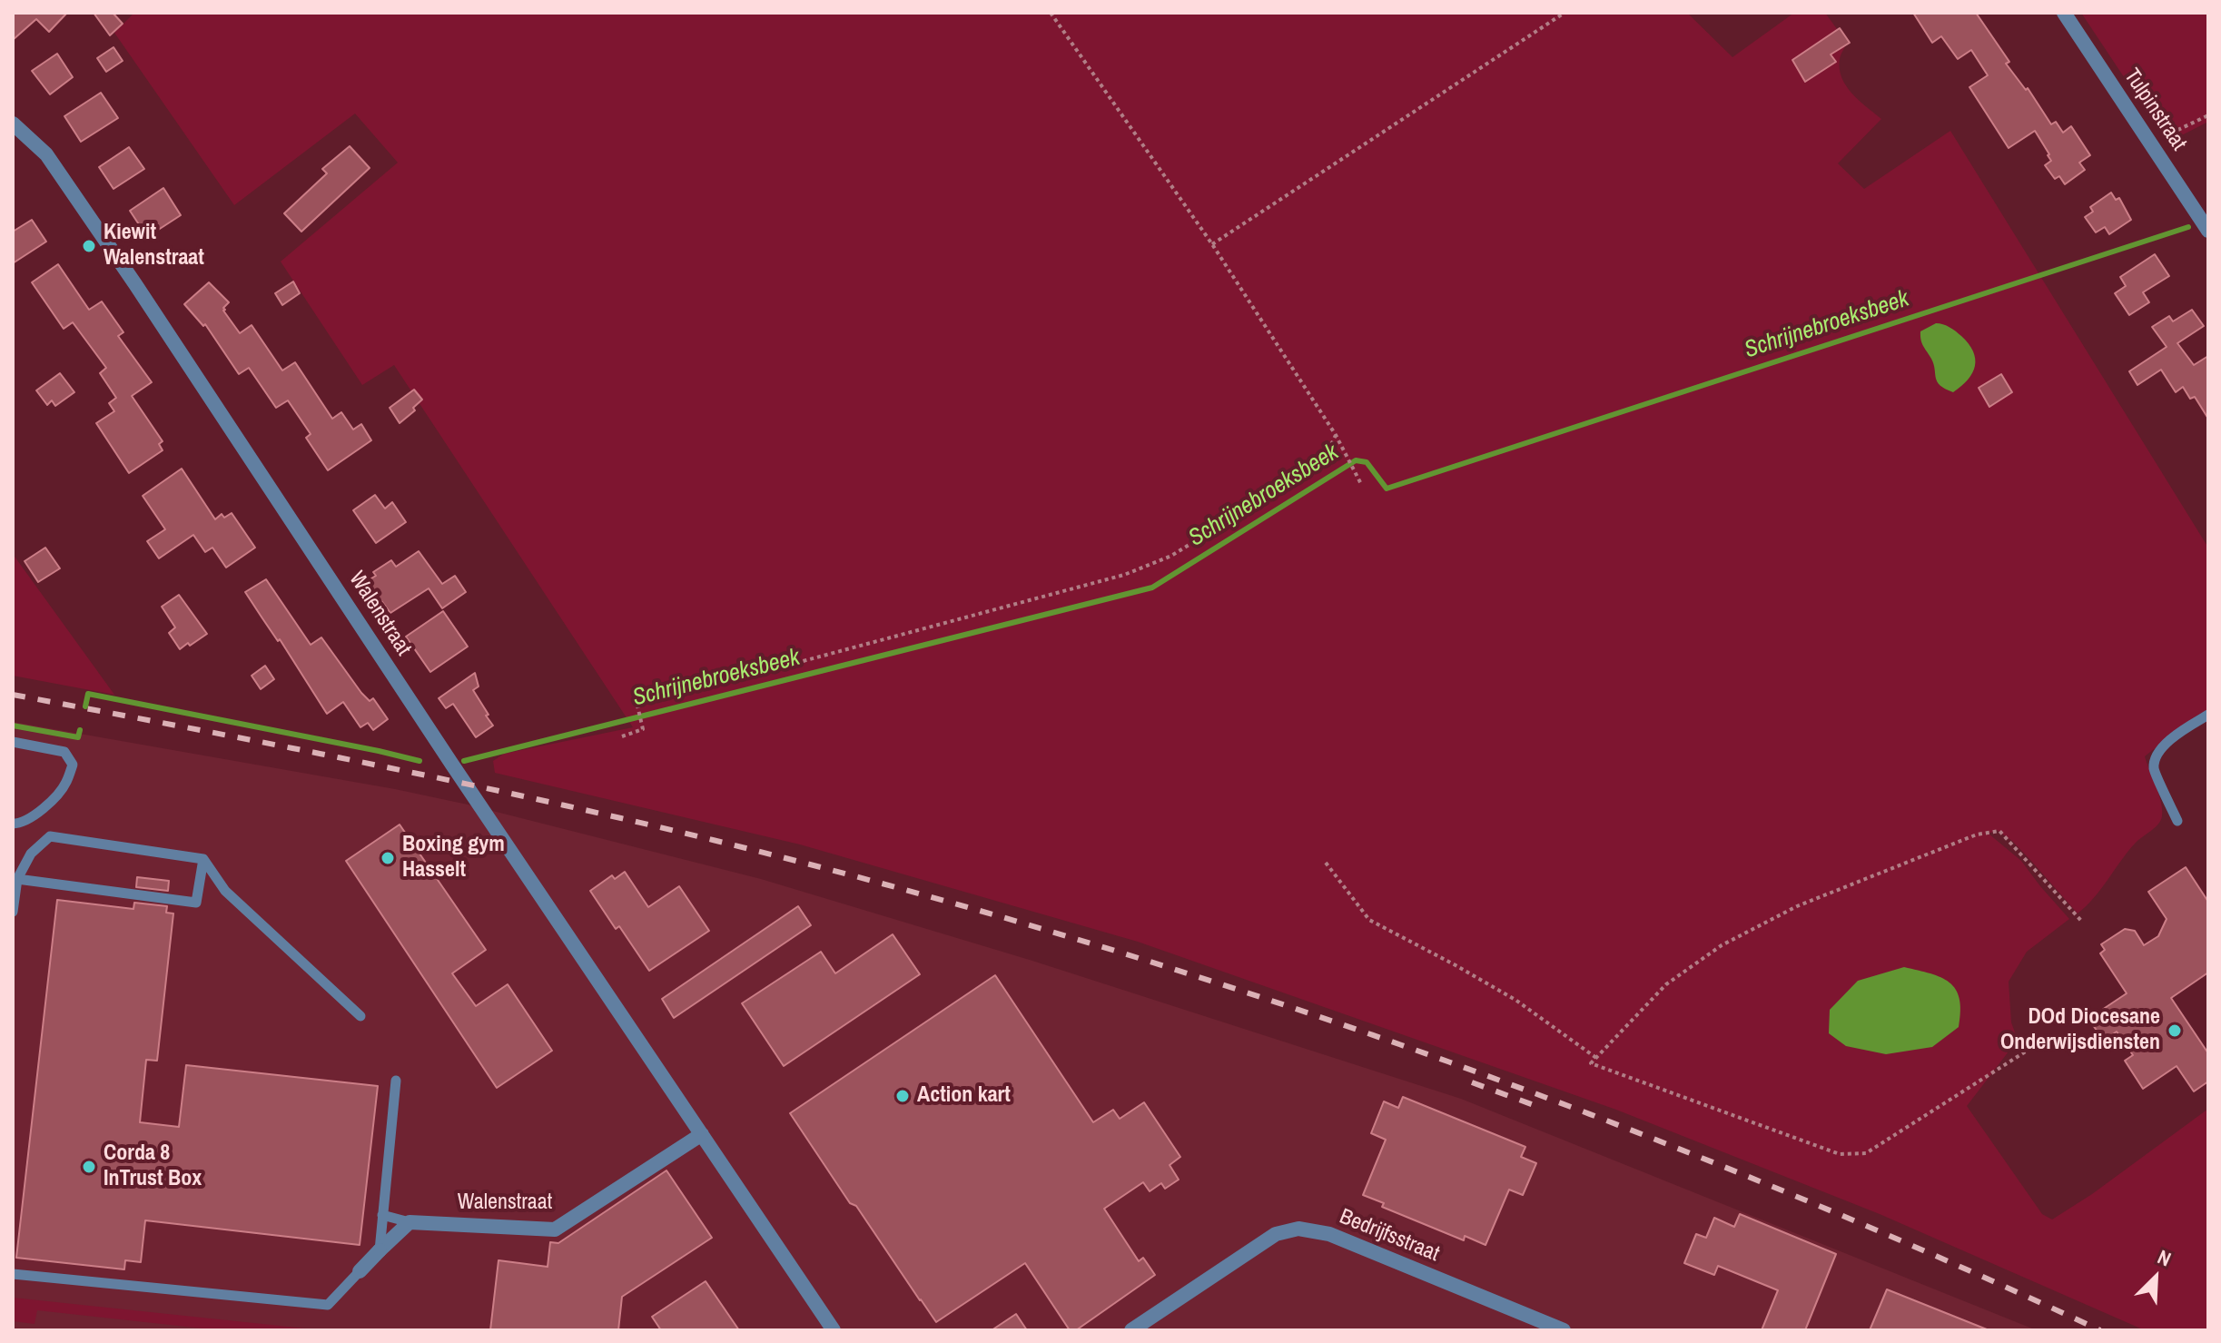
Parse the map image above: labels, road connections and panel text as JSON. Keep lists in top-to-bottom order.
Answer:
{
  "streets": {
    "street": ["Tulpinstraat", "Walenstraat", "Bedrijfsstraat"]
  },
  "water": ["Schrijnebroeksbeek"],
  "places": [
    "Kiewit Walenstraat",
    "Boxing gym Hasselt",
    "DOd Diocesane Onderwijsdiensten",
    "Action kart",
    "Corda 8 InTrust Box"
  ],
  "north": "top right"
}
